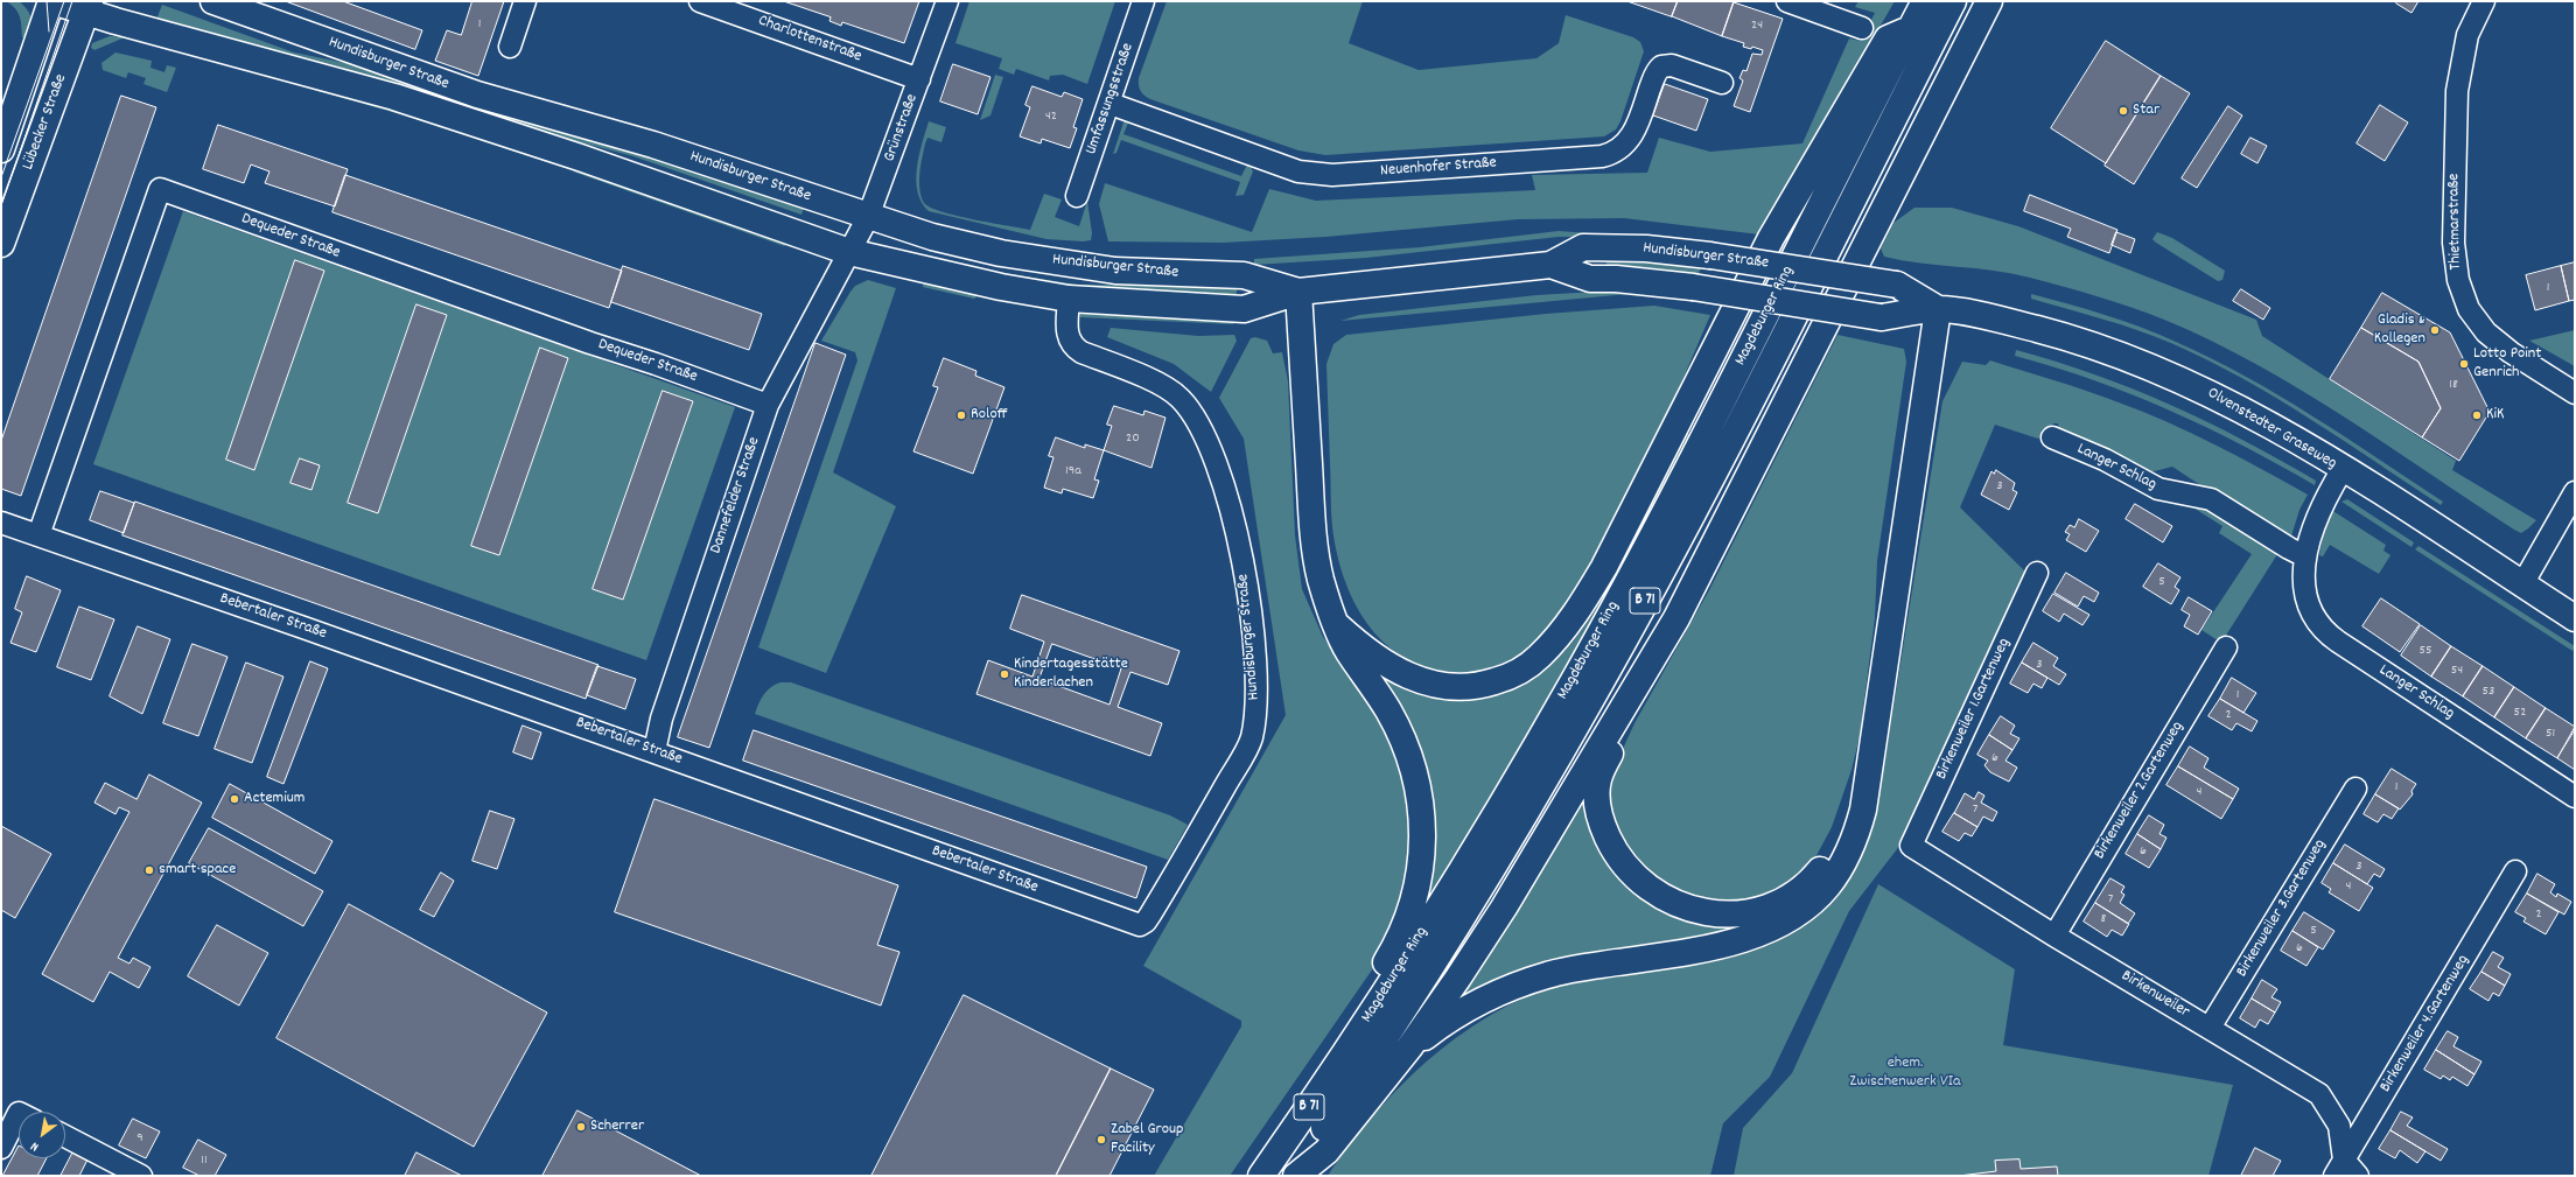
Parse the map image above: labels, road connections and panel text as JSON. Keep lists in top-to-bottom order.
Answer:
{
  "streets": {
    "main road": [
      "Hundisburger Straße",
      "Lübecker Straße",
      "Magdeburger Ring",
      "Olvenstedter Graseweg",
      "B 71"
    ],
    "street": [
      "Charlottenstraße",
      "Umfassungsstraße",
      "Grünstraße",
      "Neuenhofer Straße",
      "Thietmarstraße",
      "Dequeder Straße",
      "Langer Schlag",
      "Dannefelder Straße",
      "Bebertaler Straße",
      "Birkenweiler 1.Gartenweg",
      "Birkenweiler 2.Gartenweg",
      "Birkenweiler 3.Gartenweg",
      "Birkenweiler",
      "Birkenweiler 4.Gartenweg"
    ]
  },
  "crossings": [
    ["Charlottenstraße", "Grünstraße"],
    ["Hundisburger Straße", "Lübecker Straße"],
    ["Hundisburger Straße", "Grünstraße"],
    ["Hundisburger Straße", "Olvenstedter Graseweg"],
    ["Hundisburger Straße", "Dannefelder Straße"],
    ["Hundisburger Straße", "Bebertaler Straße"],
    ["Umfassungsstraße", "Neuenhofer Straße"],
    ["Grünstraße", "Dannefelder Straße"],
    ["Dequeder Straße", "Dannefelder Straße"],
    ["Dequeder Straße", "Bebertaler Straße"],
    ["Olvenstedter Graseweg", "Langer Schlag"],
    ["Dannefelder Straße", "Bebertaler Straße"],
    ["Birkenweiler 1.Gartenweg", "Birkenweiler"],
    ["Birkenweiler 2.Gartenweg", "Birkenweiler"],
    ["Birkenweiler 3.Gartenweg", "Birkenweiler"],
    ["Birkenweiler", "Birkenweiler 4.Gartenweg"]
  ],
  "parks": ["ehem. Zwischenwerk VIa"],
  "places": [
    "Star",
    "Gladis & Kollegen",
    "Lotto Point Genrich",
    "Roloff",
    "KiK",
    "Kindertagesstätte Kinderlachen",
    "Actemium",
    "smart space",
    "Scherrer",
    "Zabel Group Facility"
  ],
  "house_numbers": [
    "1",
    "24",
    "42",
    "1",
    "18",
    "20",
    "19a",
    "3",
    "5",
    "55",
    "3",
    "54",
    "53",
    "1",
    "52",
    "2",
    "51",
    "6",
    "1",
    "4",
    "7",
    "6",
    "3",
    "4",
    "7",
    "2",
    "8",
    "5",
    "6",
    "9",
    "11"
  ],
  "north": "bottom left"
}
